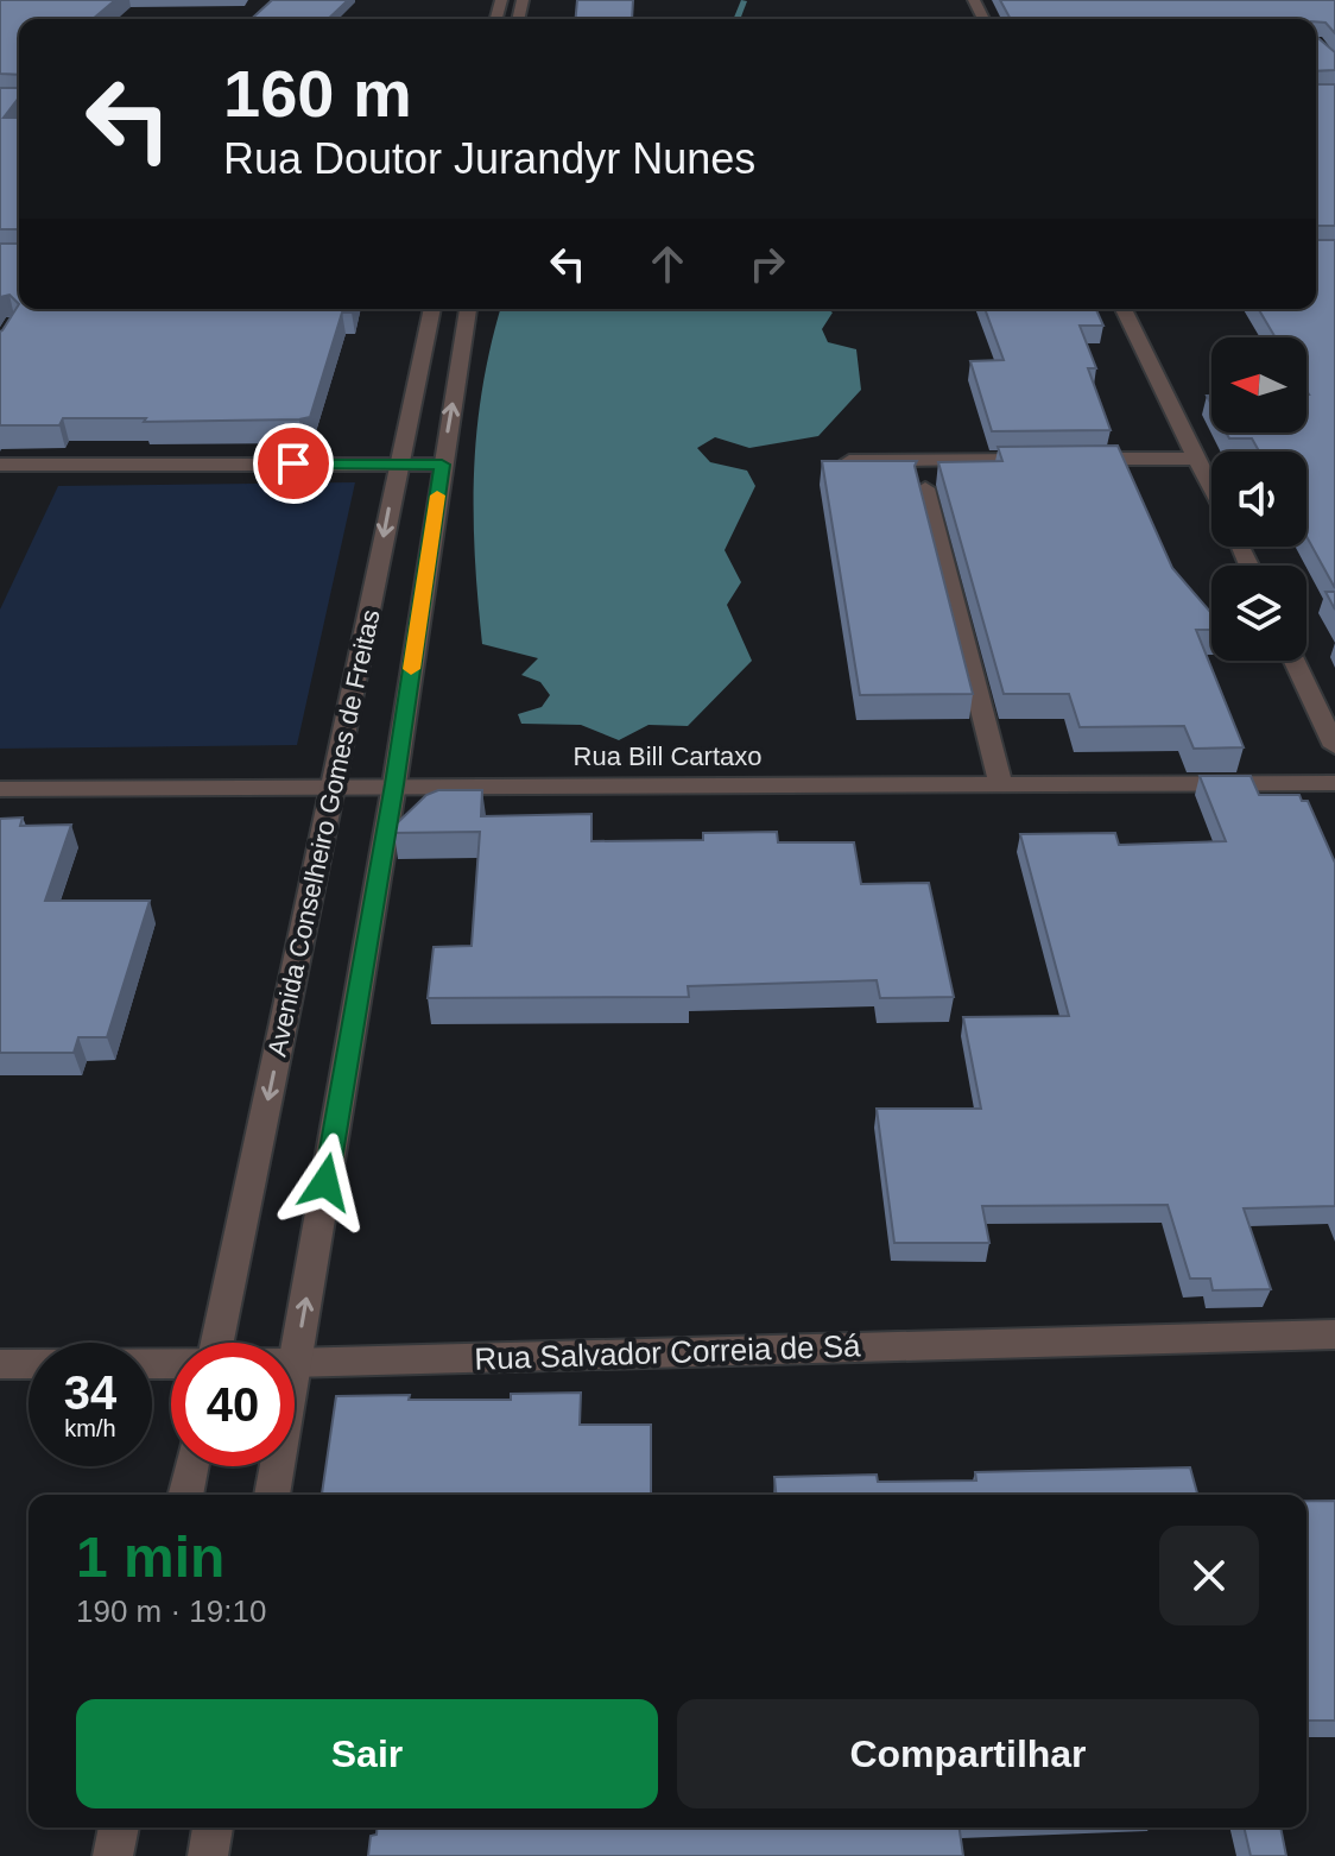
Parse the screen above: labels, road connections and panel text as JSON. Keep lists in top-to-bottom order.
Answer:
{
  "streets": {
    "street": ["Rua Bill Cartaxo", "Avenida Conselheiro Gomes de Freitas", "Rua Salvador Correia de Sá"]
  },
  "crossings": [
    ["Rua Bill Cartaxo", "Avenida Conselheiro Gomes de Freitas"],
    ["Avenida Conselheiro Gomes de Freitas", "Rua Salvador Correia de Sá"]
  ],
  "north": "left",
  "page": {
    "turn": ["160 m", "Rua Doutor Jurandyr Nunes"],
    "speed": "34 km/h",
    "limit": "40",
    "heading": ["1 min", "190 m · 19:10"],
    "buttons": ["Sair", "Compartilhar"]
  }
}
